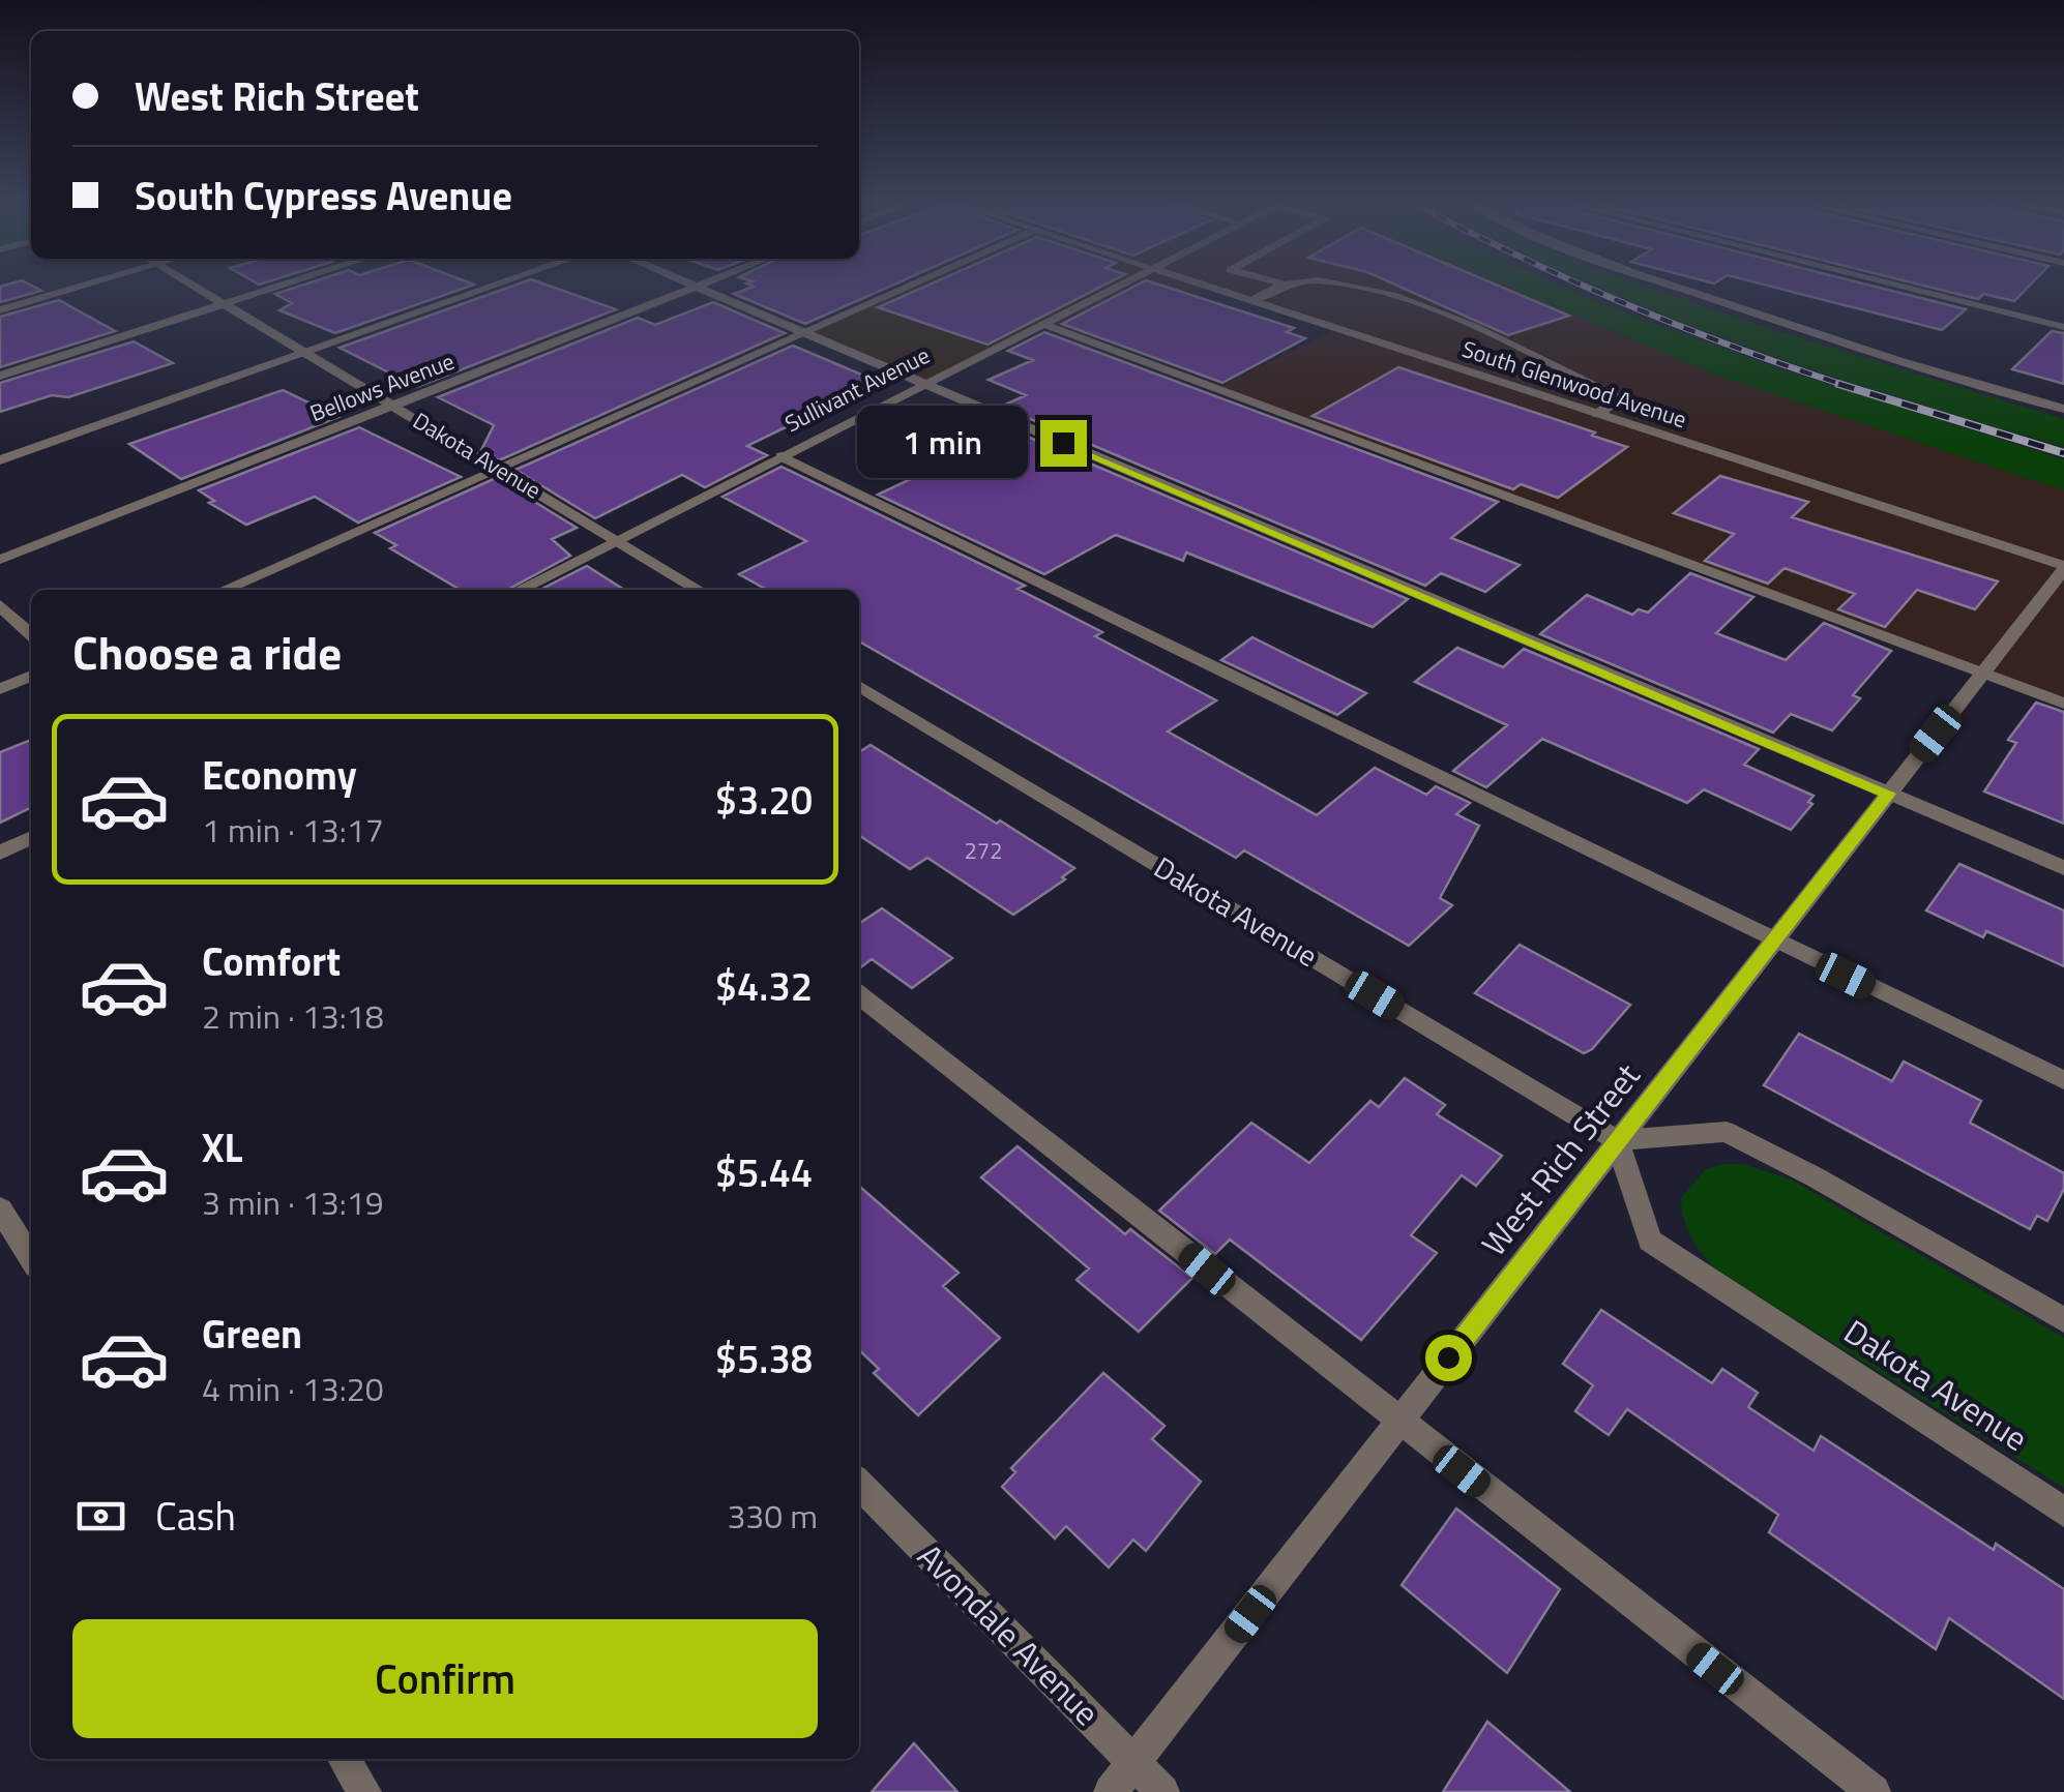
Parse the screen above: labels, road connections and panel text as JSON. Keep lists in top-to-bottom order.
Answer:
{
  "streets": {
    "street": [
      "South Glenwood Avenue",
      "Bellows Avenue",
      "Sullivant Avenue",
      "Dakota Avenue",
      "West Rich Street",
      "Avondale Avenue"
    ]
  },
  "crossings": [
    ["South Glenwood Avenue", "West Rich Street"],
    ["Bellows Avenue", "Dakota Avenue"],
    ["Sullivant Avenue", "Dakota Avenue"],
    ["Dakota Avenue", "West Rich Street"],
    ["West Rich Street", "Avondale Avenue"]
  ],
  "house_numbers": ["272"],
  "page": {
    "banner": ["West Rich Street", "South Cypress Avenue"],
    "bubble": "1 min",
    "heading": "Choose a ride",
    "list": [
      {
        "name": "Economy",
        "note": "1 min · 13:17",
        "value": "$3.20"
      },
      {
        "name": "Comfort",
        "note": "2 min · 13:18",
        "value": "$4.32"
      },
      {
        "name": "XL",
        "note": "3 min · 13:19",
        "value": "$5.44"
      },
      {
        "name": "Green",
        "note": "4 min · 13:20",
        "value": "$5.38"
      }
    ],
    "pay": ["Cash", "330 m"],
    "buttons": "Confirm"
  }
}
